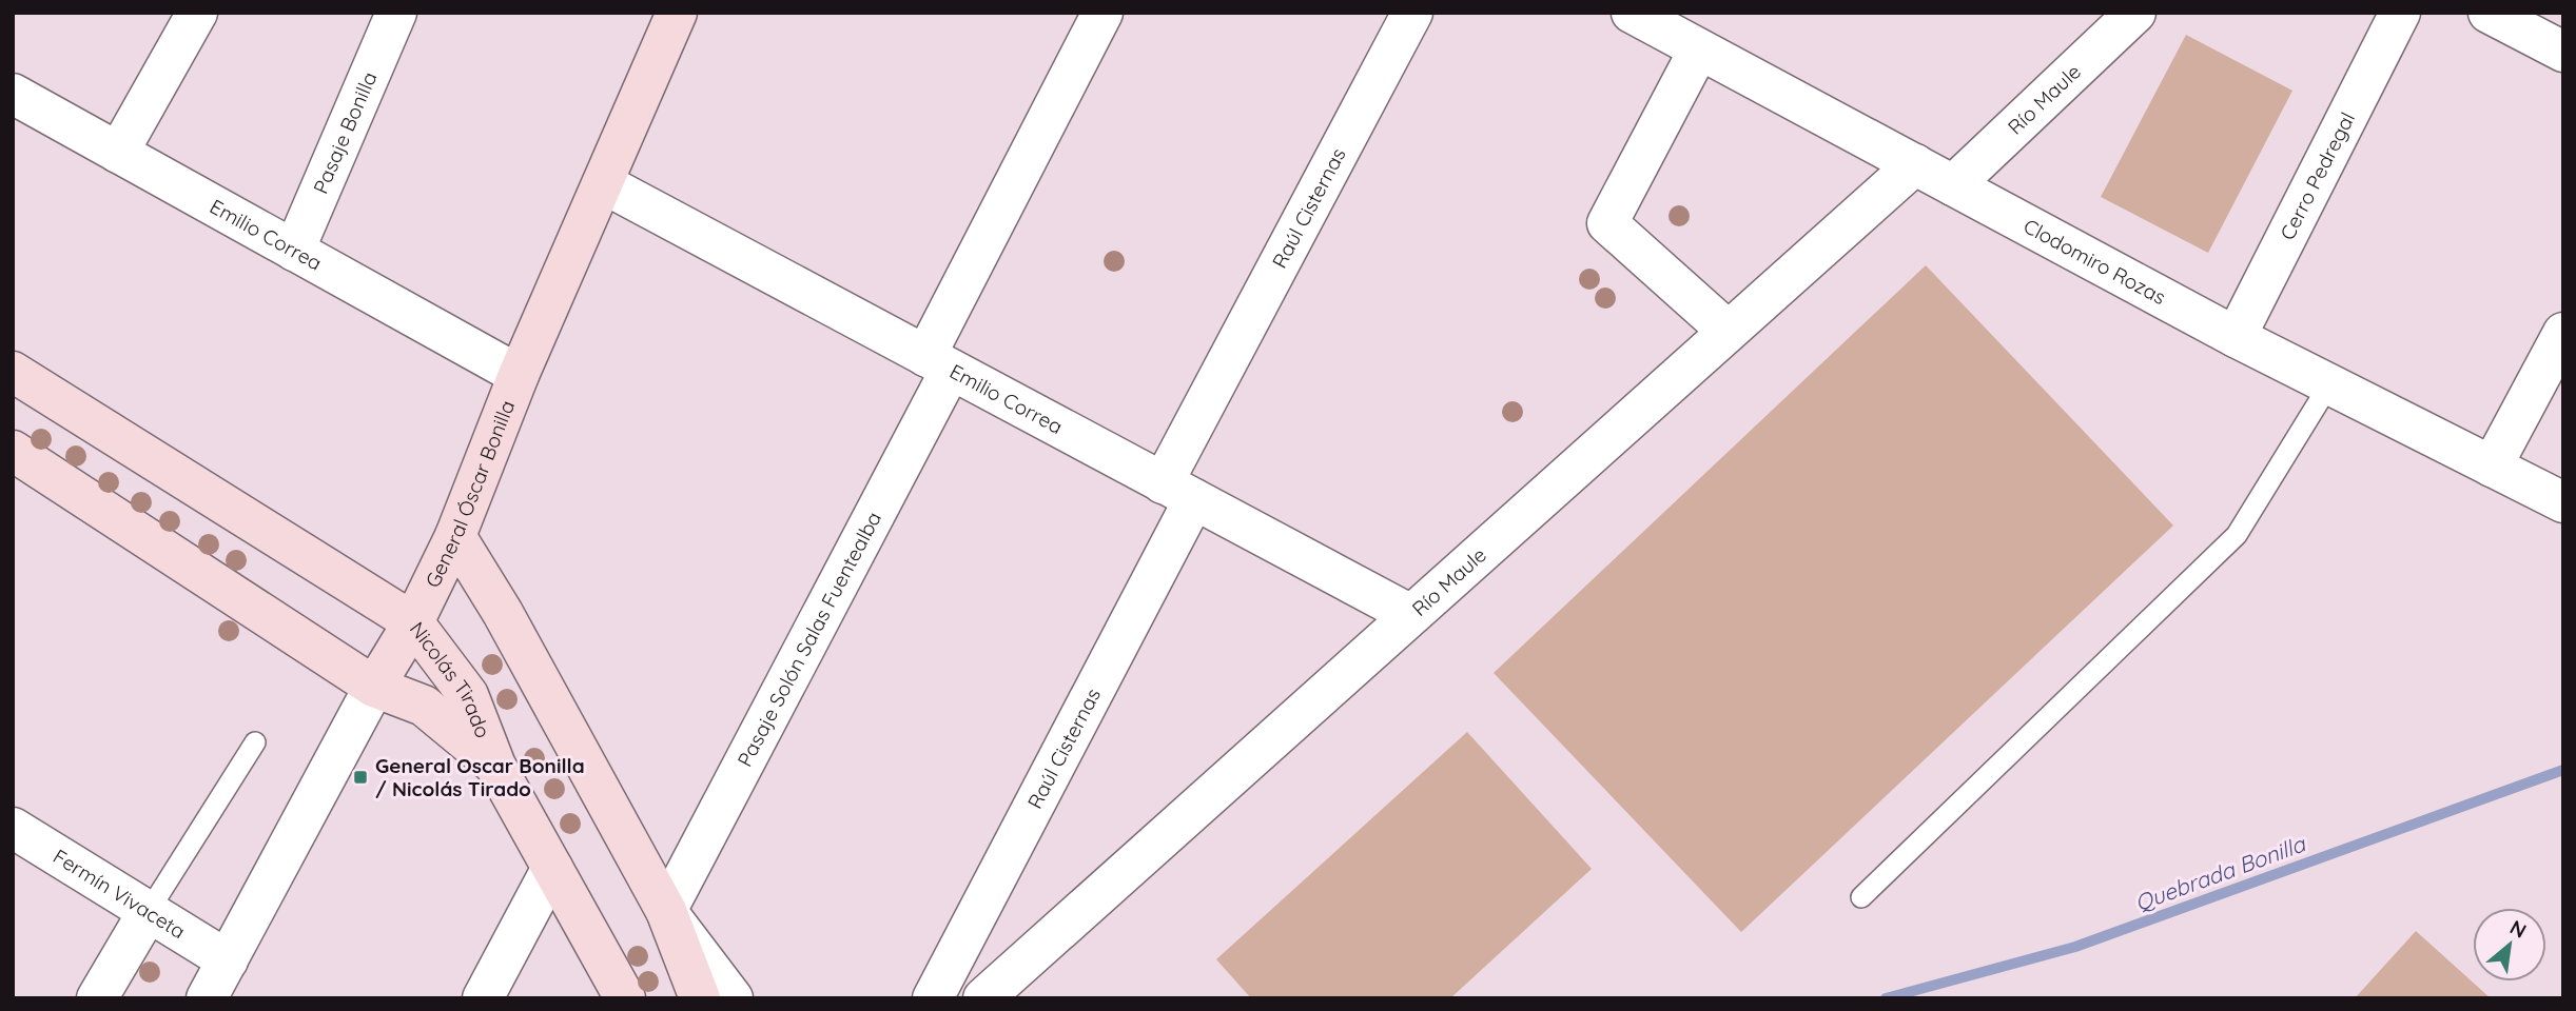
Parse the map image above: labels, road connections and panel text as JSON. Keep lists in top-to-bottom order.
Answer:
{
  "streets": {
    "main road": ["General Óscar Bonilla", "Nicolás Tirado"],
    "street": [
      "Río Maule",
      "Pasaje Bonilla",
      "Cerro Pedregal",
      "Raúl Cisternas",
      "Emilio Correa",
      "Clodomiro Rozas",
      "Pasaje Solón Salas Fuentealba",
      "Fermín Vivaceta"
    ]
  },
  "crossings": [
    ["Río Maule", "Emilio Correa"],
    ["Río Maule", "Clodomiro Rozas"],
    ["Pasaje Bonilla", "Emilio Correa"],
    ["Cerro Pedregal", "Clodomiro Rozas"],
    ["Raúl Cisternas", "Emilio Correa"],
    ["Emilio Correa", "General Óscar Bonilla"],
    ["Emilio Correa", "Pasaje Solón Salas Fuentealba"],
    ["General Óscar Bonilla", "Nicolás Tirado"],
    ["General Óscar Bonilla", "Fermín Vivaceta"]
  ],
  "water": ["Quebrada Bonilla"],
  "places": {
    "transit": ["General Oscar Bonilla / Nicolás Tirado"]
  },
  "north": "top right"
}
